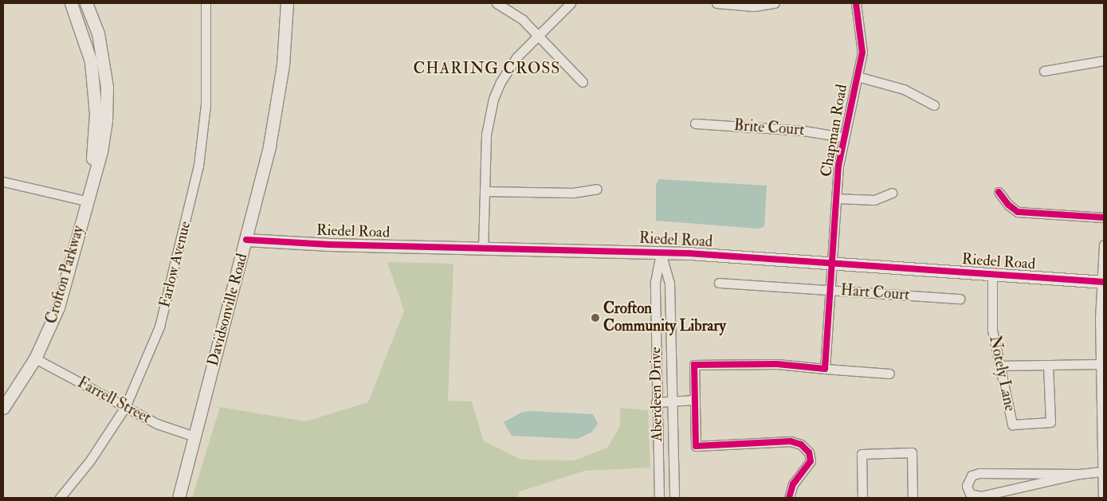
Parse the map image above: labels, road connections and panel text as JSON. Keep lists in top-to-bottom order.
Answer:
{
  "streets": {
    "street": [
      "Brite Court",
      "Chapman Road",
      "Riedel Road",
      "Farlow Avenue",
      "Crofton Parkway",
      "Hart Court",
      "Davidsonville Road",
      "Notely Lane",
      "Aberdeen Drive",
      "Farrell Street"
    ]
  },
  "crossings": [
    ["Brite Court", "Chapman Road"],
    ["Chapman Road", "Riedel Road"],
    ["Chapman Road", "Hart Court"],
    ["Riedel Road", "Davidsonville Road"],
    ["Riedel Road", "Notely Lane"],
    ["Riedel Road", "Aberdeen Drive"],
    ["Farlow Avenue", "Farrell Street"],
    ["Crofton Parkway", "Farrell Street"],
    ["Davidsonville Road", "Farrell Street"]
  ],
  "districts": ["CHARING CROSS"],
  "places": ["Crofton Community Library"]
}
